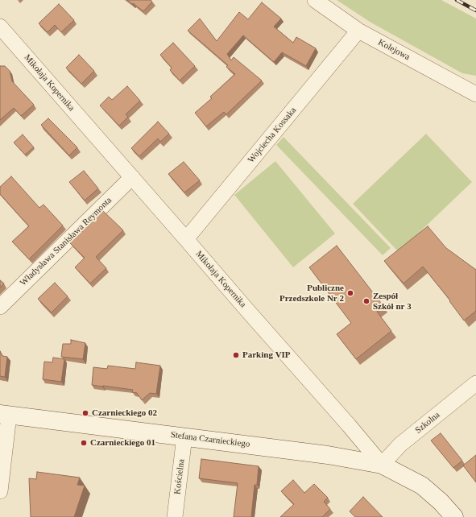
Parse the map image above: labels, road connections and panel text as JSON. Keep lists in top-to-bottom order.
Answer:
{
  "streets": {
    "street": [
      "Kolejowa",
      "Mikołaja Kopernika",
      "Wojciecha Kossaka",
      "Władysława Stanisława Reymonta",
      "Szkolna",
      "Stefana Czarnieckiego",
      "Kościelna"
    ]
  },
  "crossings": [
    ["Kolejowa", "Wojciecha Kossaka"],
    ["Mikołaja Kopernika", "Wojciecha Kossaka"],
    ["Mikołaja Kopernika", "Władysława Stanisława Reymonta"],
    ["Mikołaja Kopernika", "Szkolna"],
    ["Mikołaja Kopernika", "Stefana Czarnieckiego"],
    ["Szkolna", "Stefana Czarnieckiego"],
    ["Stefana Czarnieckiego", "Kościelna"]
  ],
  "places": [
    "Publiczne Przedszkole Nr 2",
    "Zespół Szkół nr 3",
    "Parking VIP",
    "Czarnieckiego 02",
    "Czarnieckiego 01"
  ]
}
